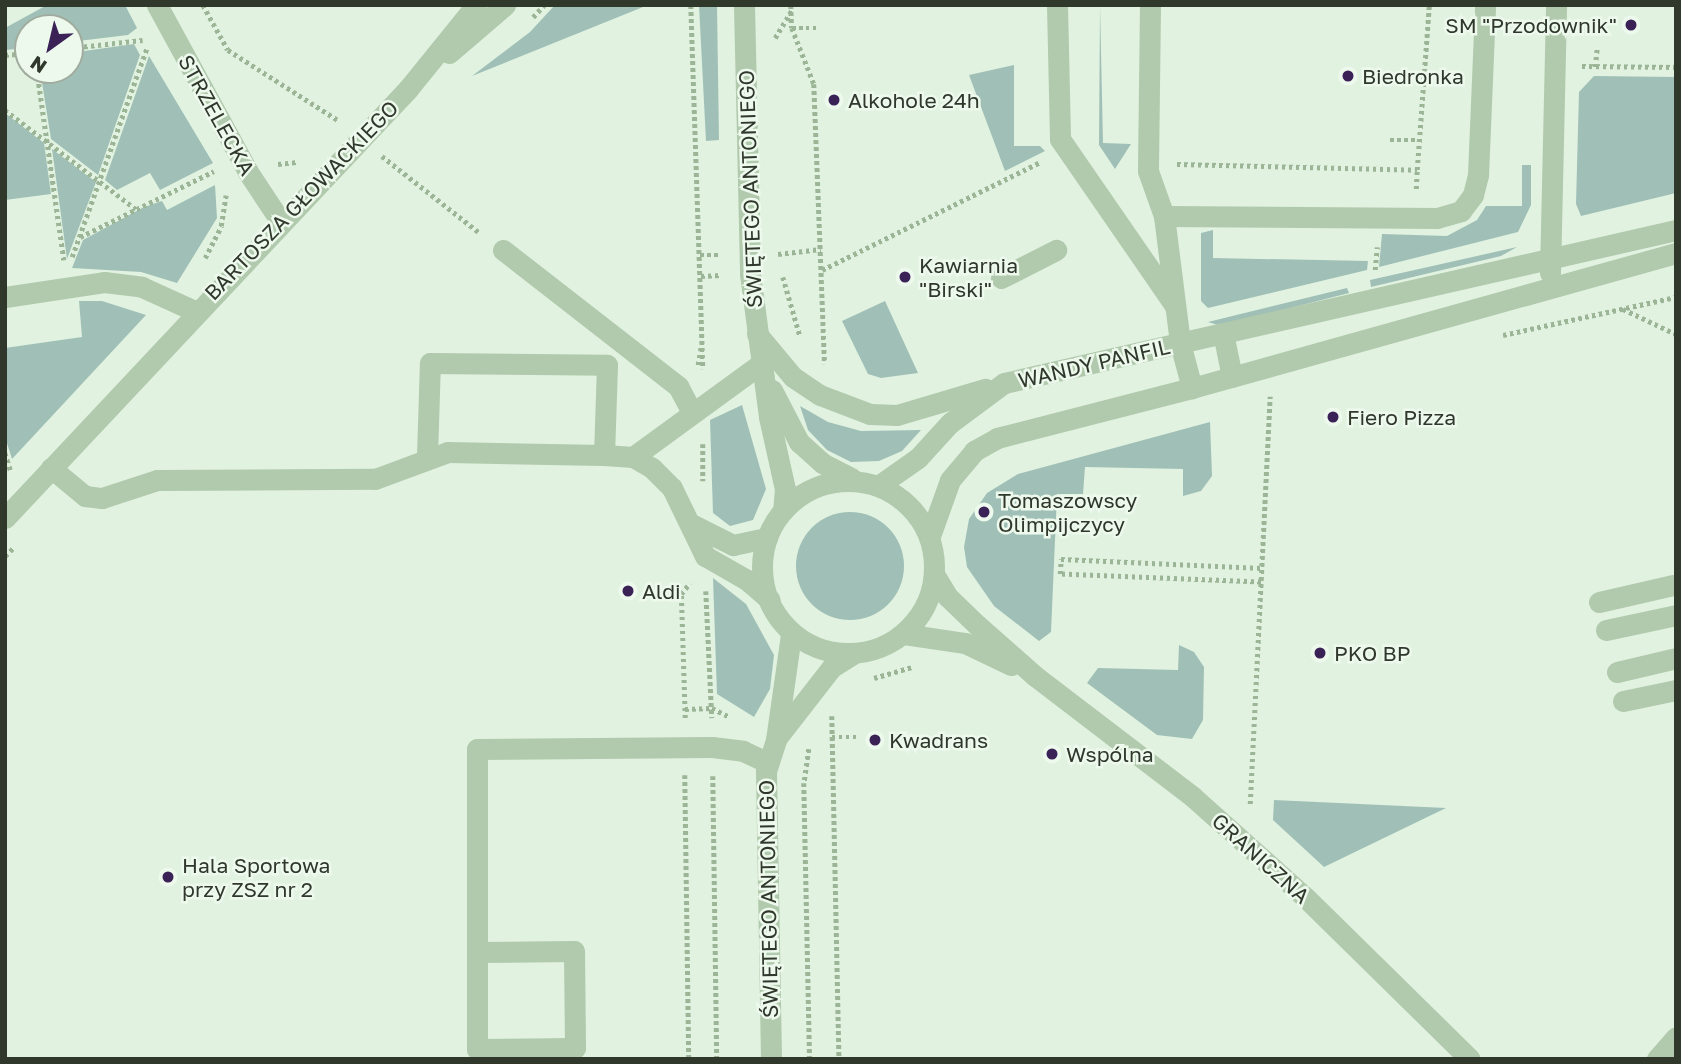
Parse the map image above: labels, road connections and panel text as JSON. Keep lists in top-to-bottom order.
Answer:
{
  "streets": {
    "street": [
      "STRZELECKA",
      "ŚWIĘTEGO ANTONIEGO",
      "BARTOSZA GŁOWACKIEGO",
      "WANDY PANFIL",
      "GRANICZNA"
    ]
  },
  "crossings": [
    ["STRZELECKA", "BARTOSZA GŁOWACKIEGO"],
    ["ŚWIĘTEGO ANTONIEGO", "WANDY PANFIL"],
    ["ŚWIĘTEGO ANTONIEGO", "GRANICZNA"],
    ["WANDY PANFIL", "GRANICZNA"]
  ],
  "places": [
    "SM \"Przodownik\"",
    "Biedronka",
    "Alkohole 24h",
    "Kawiarnia \"Birski\"",
    "Fiero Pizza",
    "Tomaszowscy Olimpijczycy",
    "Aldi",
    "PKO BP",
    "Kwadrans",
    "Wspólna",
    "Hala Sportowa przy ZSZ nr 2"
  ],
  "north": "bottom left"
}
